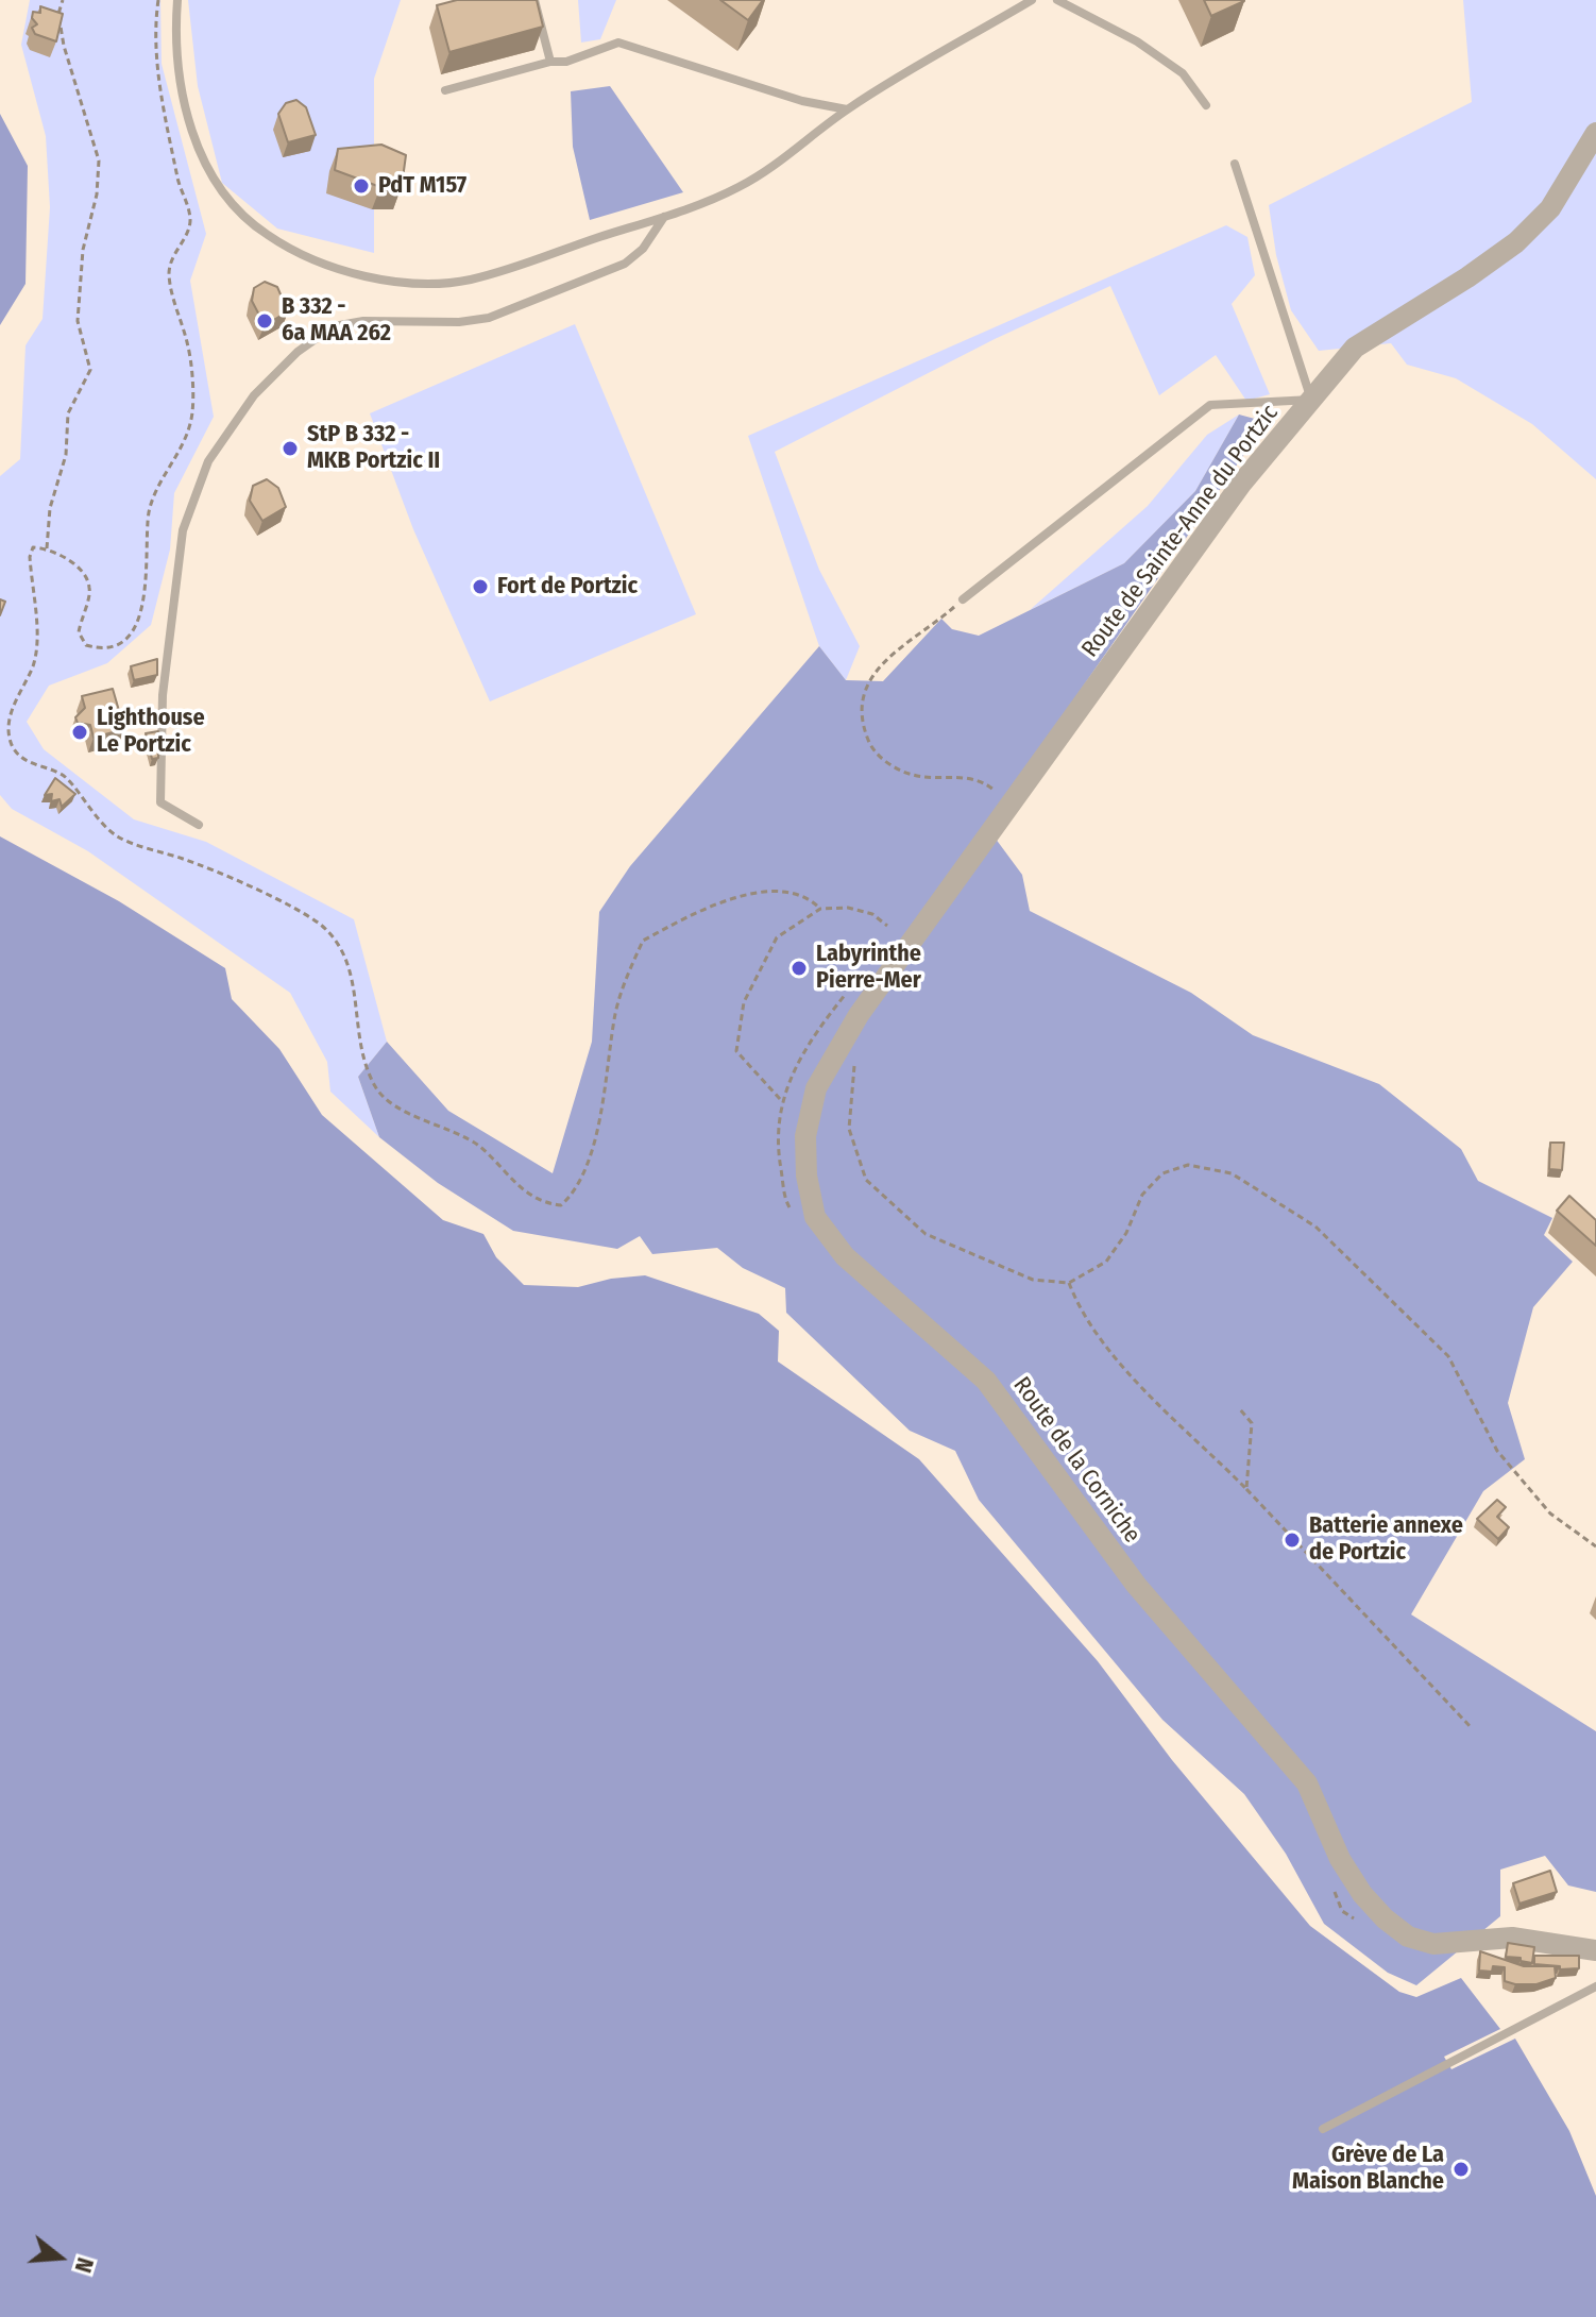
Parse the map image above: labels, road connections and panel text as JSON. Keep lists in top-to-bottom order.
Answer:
{
  "streets": {
    "street": ["Route de Sainte-Anne du Portzic", "Route de la Corniche"]
  },
  "crossings": [
    ["Route de Sainte-Anne du Portzic", "Route de la Corniche"]
  ],
  "places": [
    "PdT M157",
    "B 332 - 6a MAA 262",
    "StP B 332 - MKB Portzic II",
    "Fort de Portzic",
    "Lighthouse Le Portzic",
    "Labyrinthe Pierre-Mer",
    "Batterie annexe de Portzic",
    "Grève de La Maison Blanche"
  ],
  "north": "right"
}
